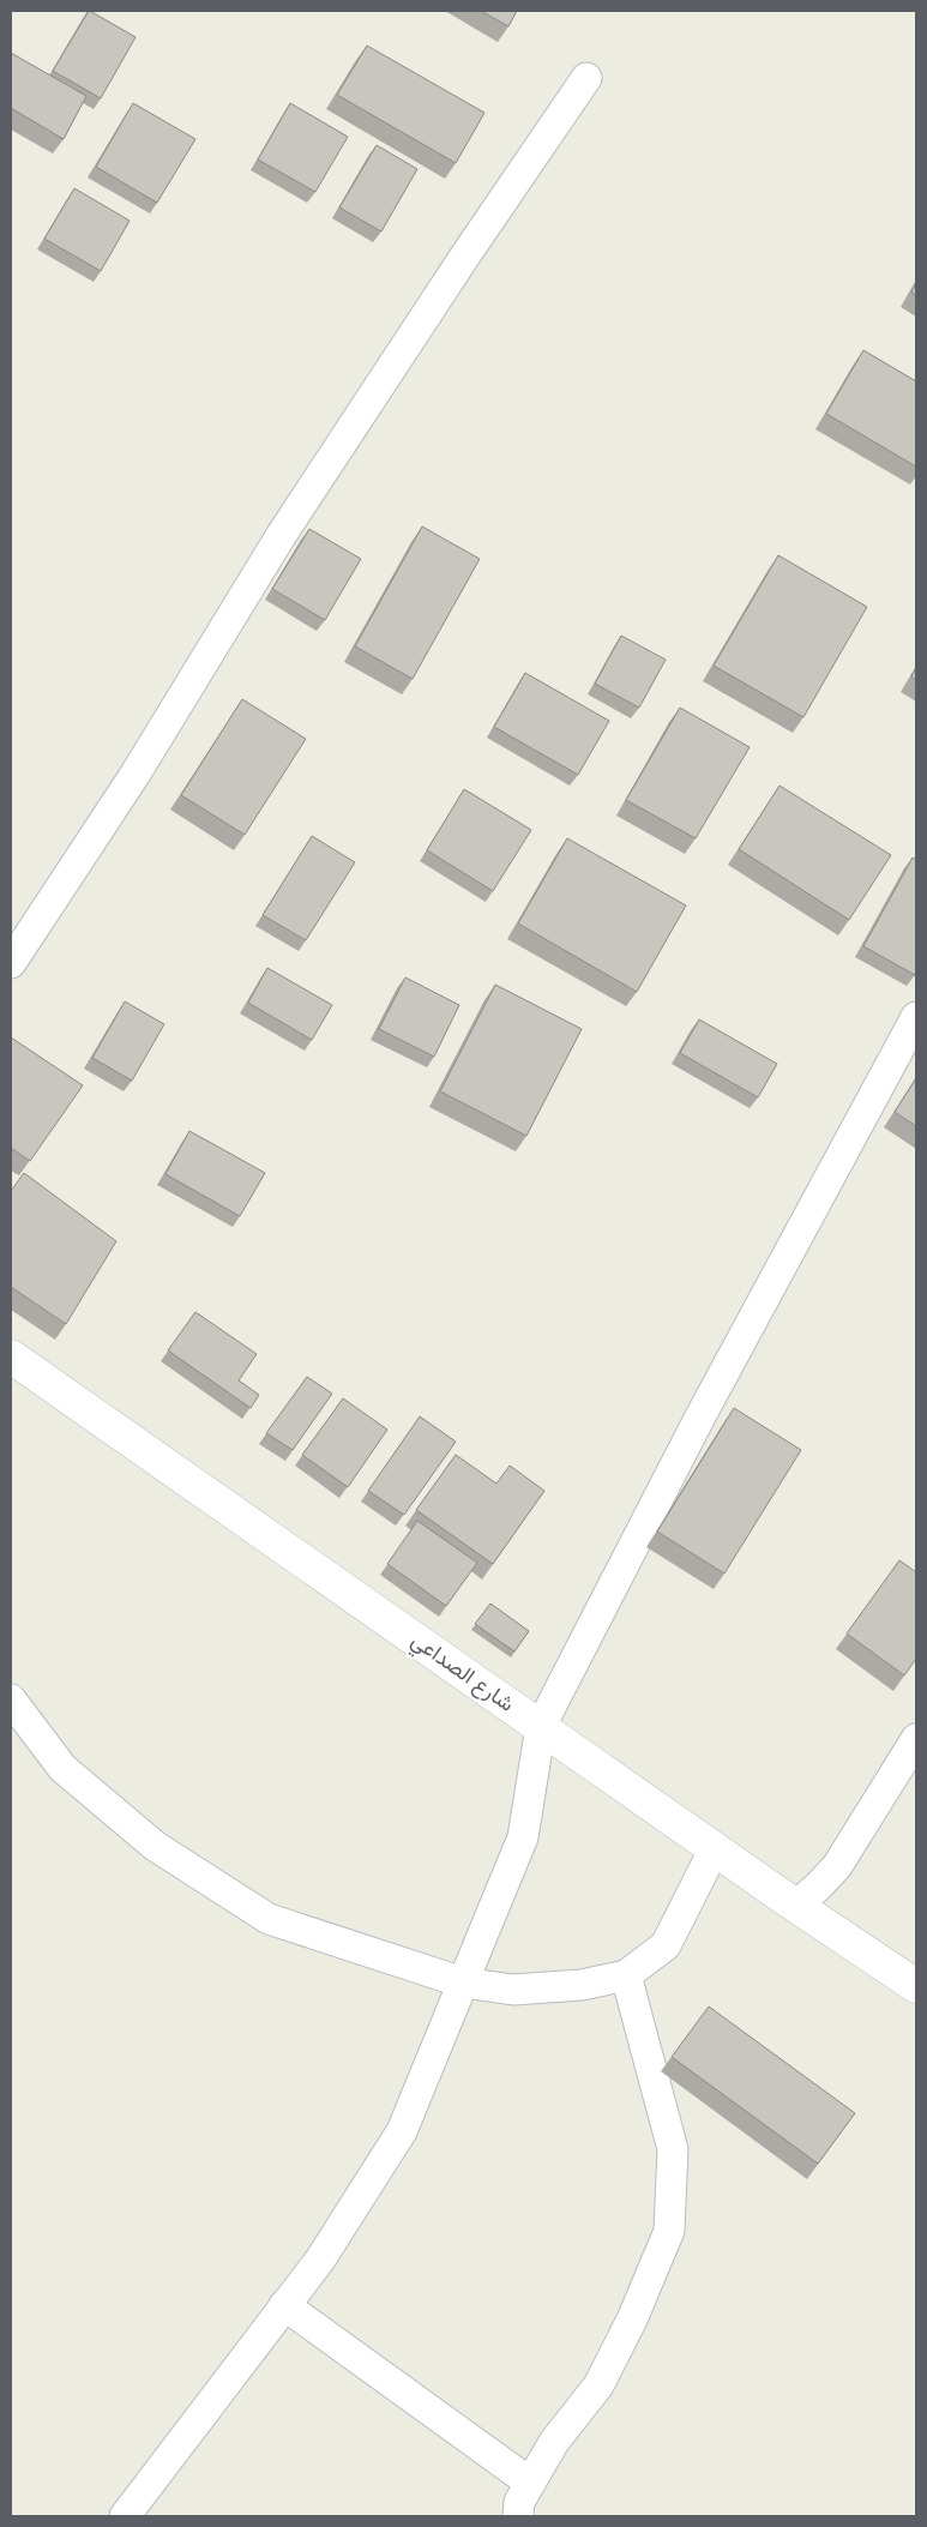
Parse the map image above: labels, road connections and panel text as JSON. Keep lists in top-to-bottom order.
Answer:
{
  "streets": {
    "street": ["شارع الصداعي"]
  }
}
